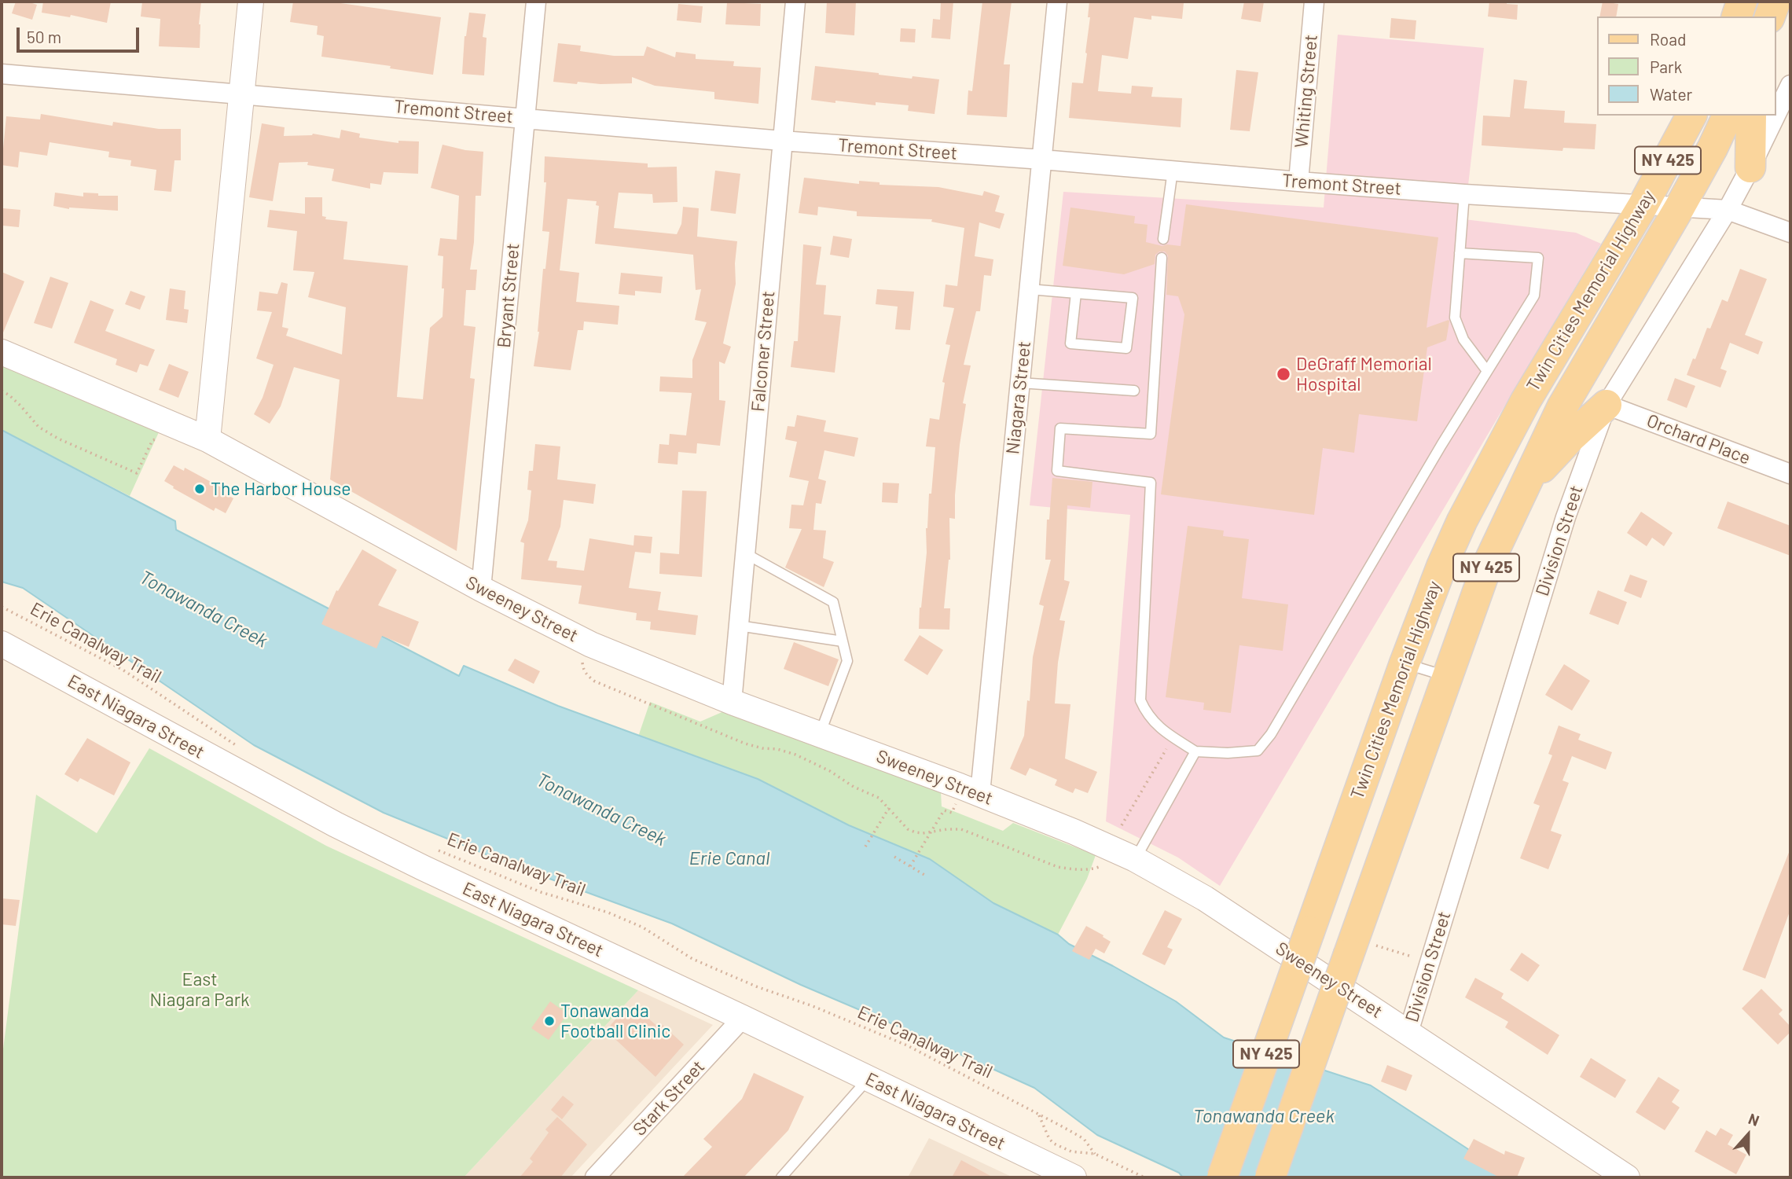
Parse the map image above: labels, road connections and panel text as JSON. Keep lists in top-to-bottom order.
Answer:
{
  "streets": {
    "main road": ["NY 425", "Twin Cities Memorial Highway"],
    "street": [
      "Whiting Street",
      "Tremont Street",
      "Bryant Street",
      "Falconer Street",
      "Niagara Street",
      "Orchard Place",
      "Division Street",
      "Sweeney Street",
      "East Niagara Street",
      "Stark Street"
    ],
    "path": ["Erie Canalway Trail"]
  },
  "crossings": [
    ["Whiting Street", "Tremont Street"],
    ["Tremont Street", "Twin Cities Memorial Highway"],
    ["Tremont Street", "Bryant Street"],
    ["Tremont Street", "Falconer Street"],
    ["Tremont Street", "Niagara Street"],
    ["Tremont Street", "Division Street"],
    ["Bryant Street", "Sweeney Street"],
    ["Falconer Street", "Sweeney Street"],
    ["Niagara Street", "Sweeney Street"],
    ["Orchard Place", "Division Street"],
    ["Division Street", "Sweeney Street"],
    ["East Niagara Street", "Stark Street"]
  ],
  "water": ["Tonawanda Creek", "Erie Canal"],
  "parks": ["East Niagara Park"],
  "places": ["DeGraff Memorial Hospital", "The Harbor House", "Tonawanda Football Clinic"],
  "legend": ["Road", "Park", "Water"],
  "scale_bar": "50 m",
  "north": "top"
}
